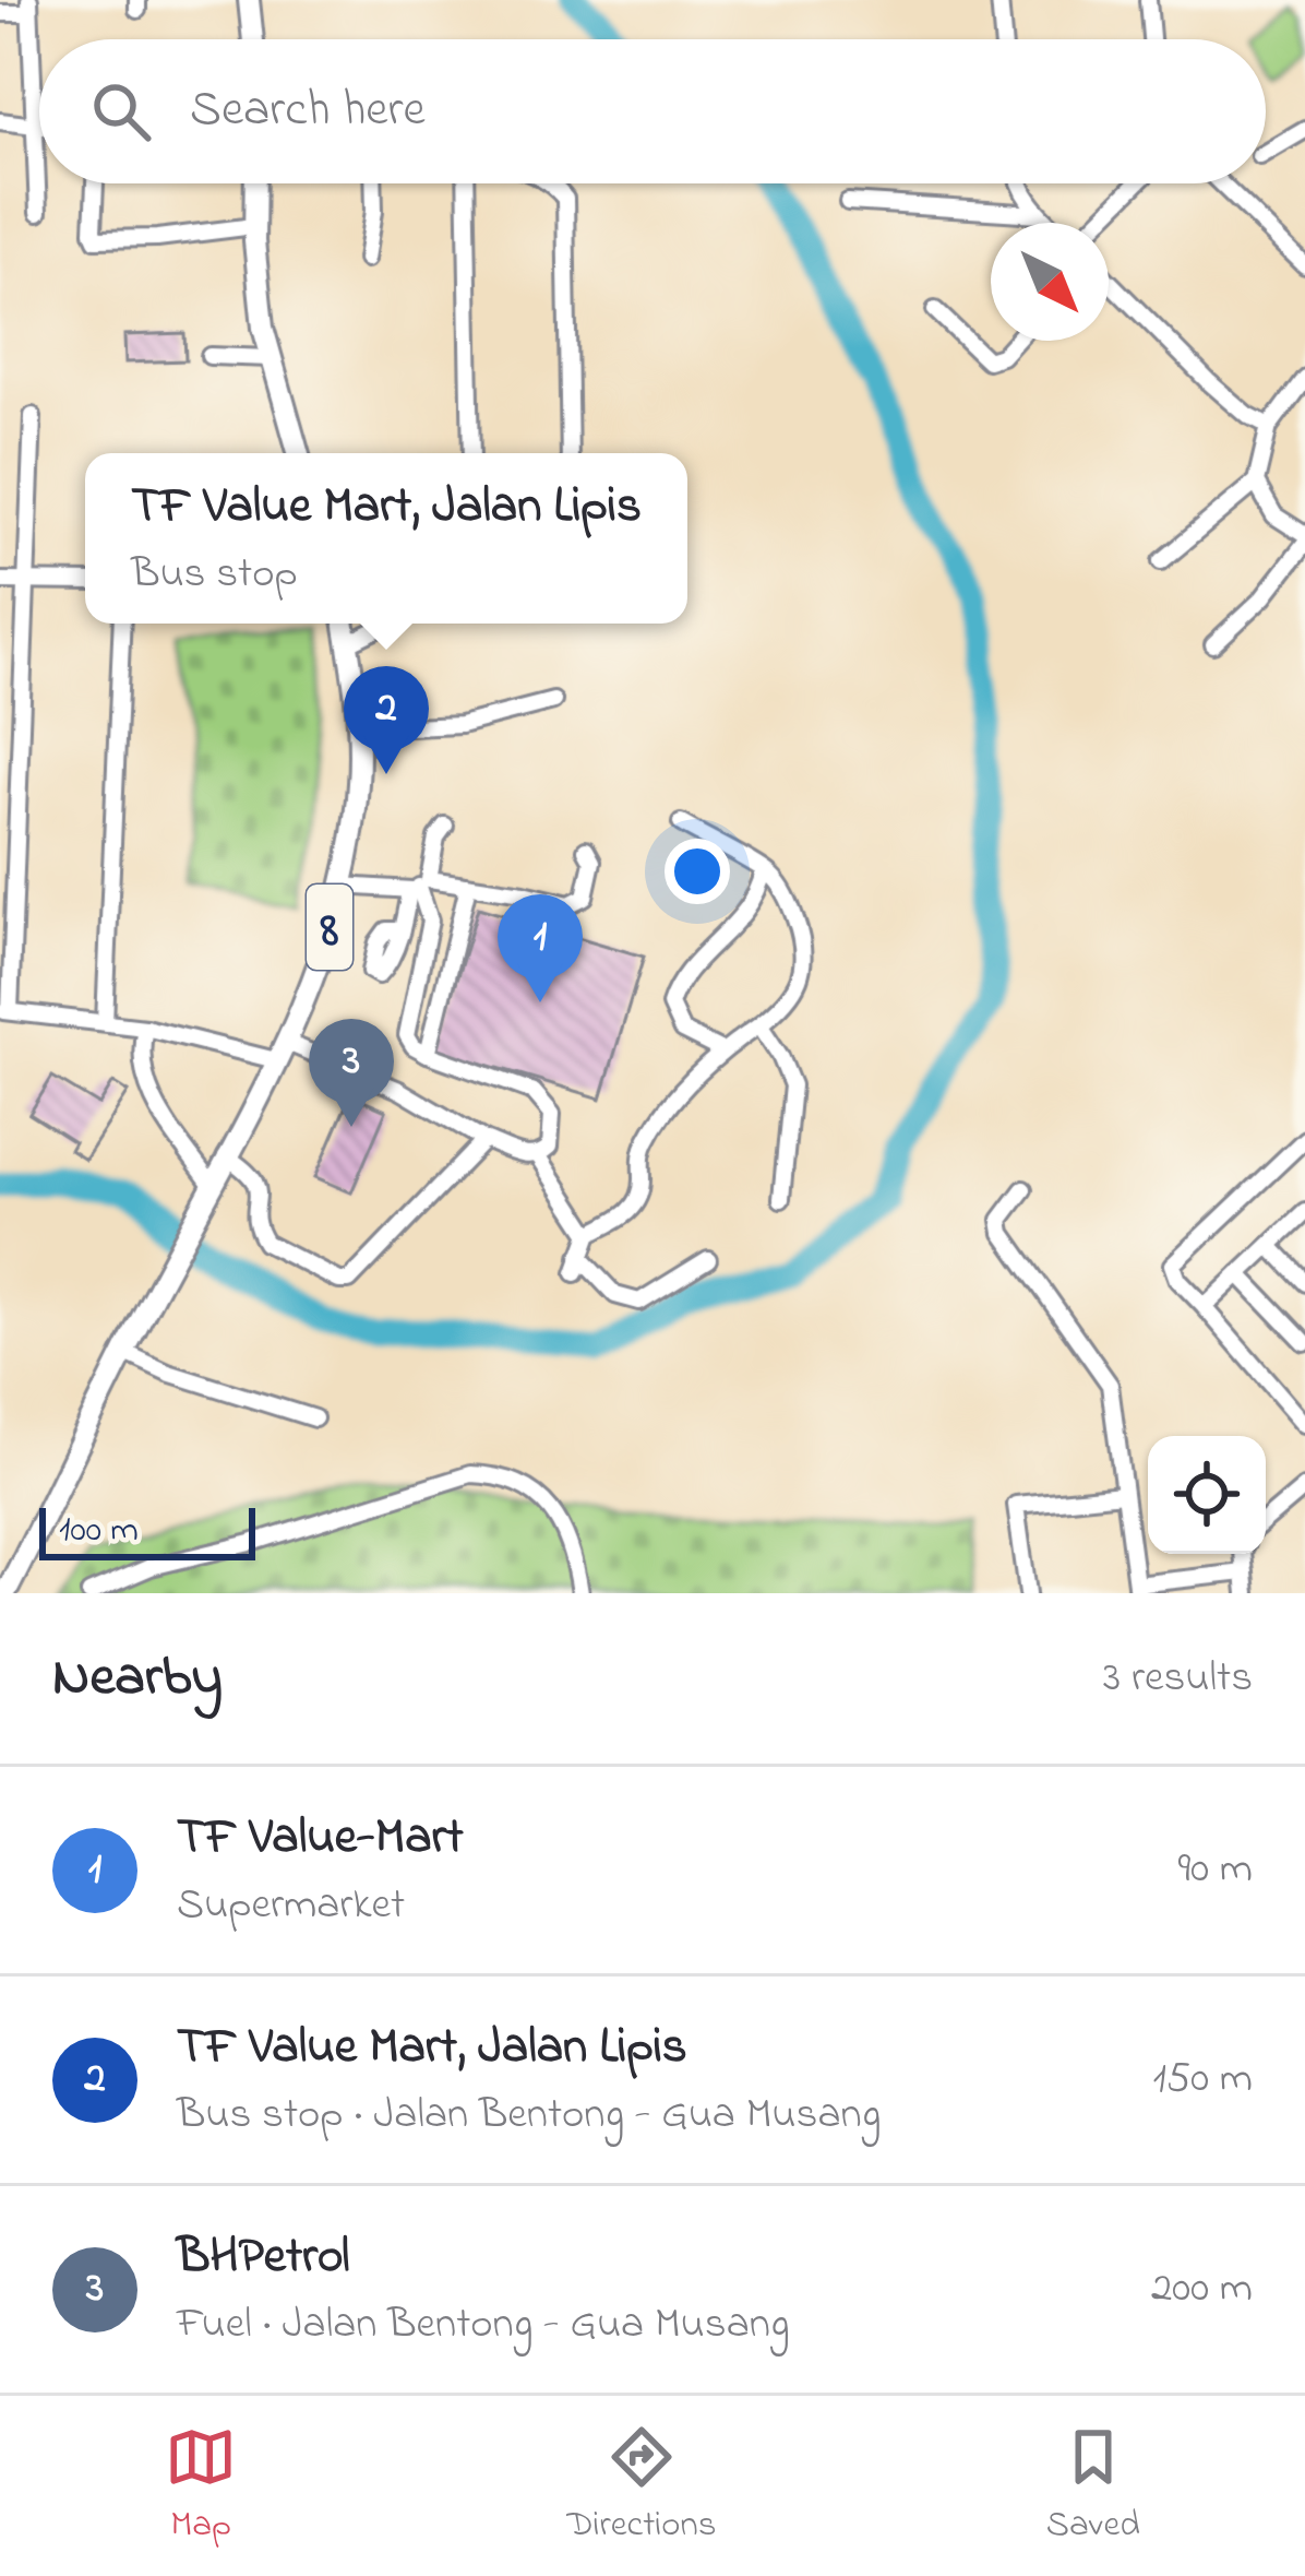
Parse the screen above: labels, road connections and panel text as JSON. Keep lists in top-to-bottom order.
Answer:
{
  "streets": {
    "main road": ["8"]
  },
  "scale_bar": "100 m",
  "north": "bottom right",
  "page": {
    "search": "Search here",
    "popup": ["TF Value Mart, Jalan Lipis", "Bus stop"],
    "pins": ["2", "1", "3"],
    "scale": "100 m",
    "heading": ["Nearby", "3 results"],
    "list": [
      {
        "mark": "1",
        "name": "TF Value-Mart",
        "note": "Supermarket",
        "value": "90 m"
      },
      {
        "mark": "2",
        "name": "TF Value Mart, Jalan Lipis",
        "note": "Bus stop · Jalan Bentong - Gua Musang",
        "value": "150 m"
      },
      {
        "mark": "3",
        "name": "BHPetrol",
        "note": "Fuel · Jalan Bentong - Gua Musang",
        "value": "200 m"
      }
    ],
    "nav": ["Map", "Directions", "Saved"]
  }
}
